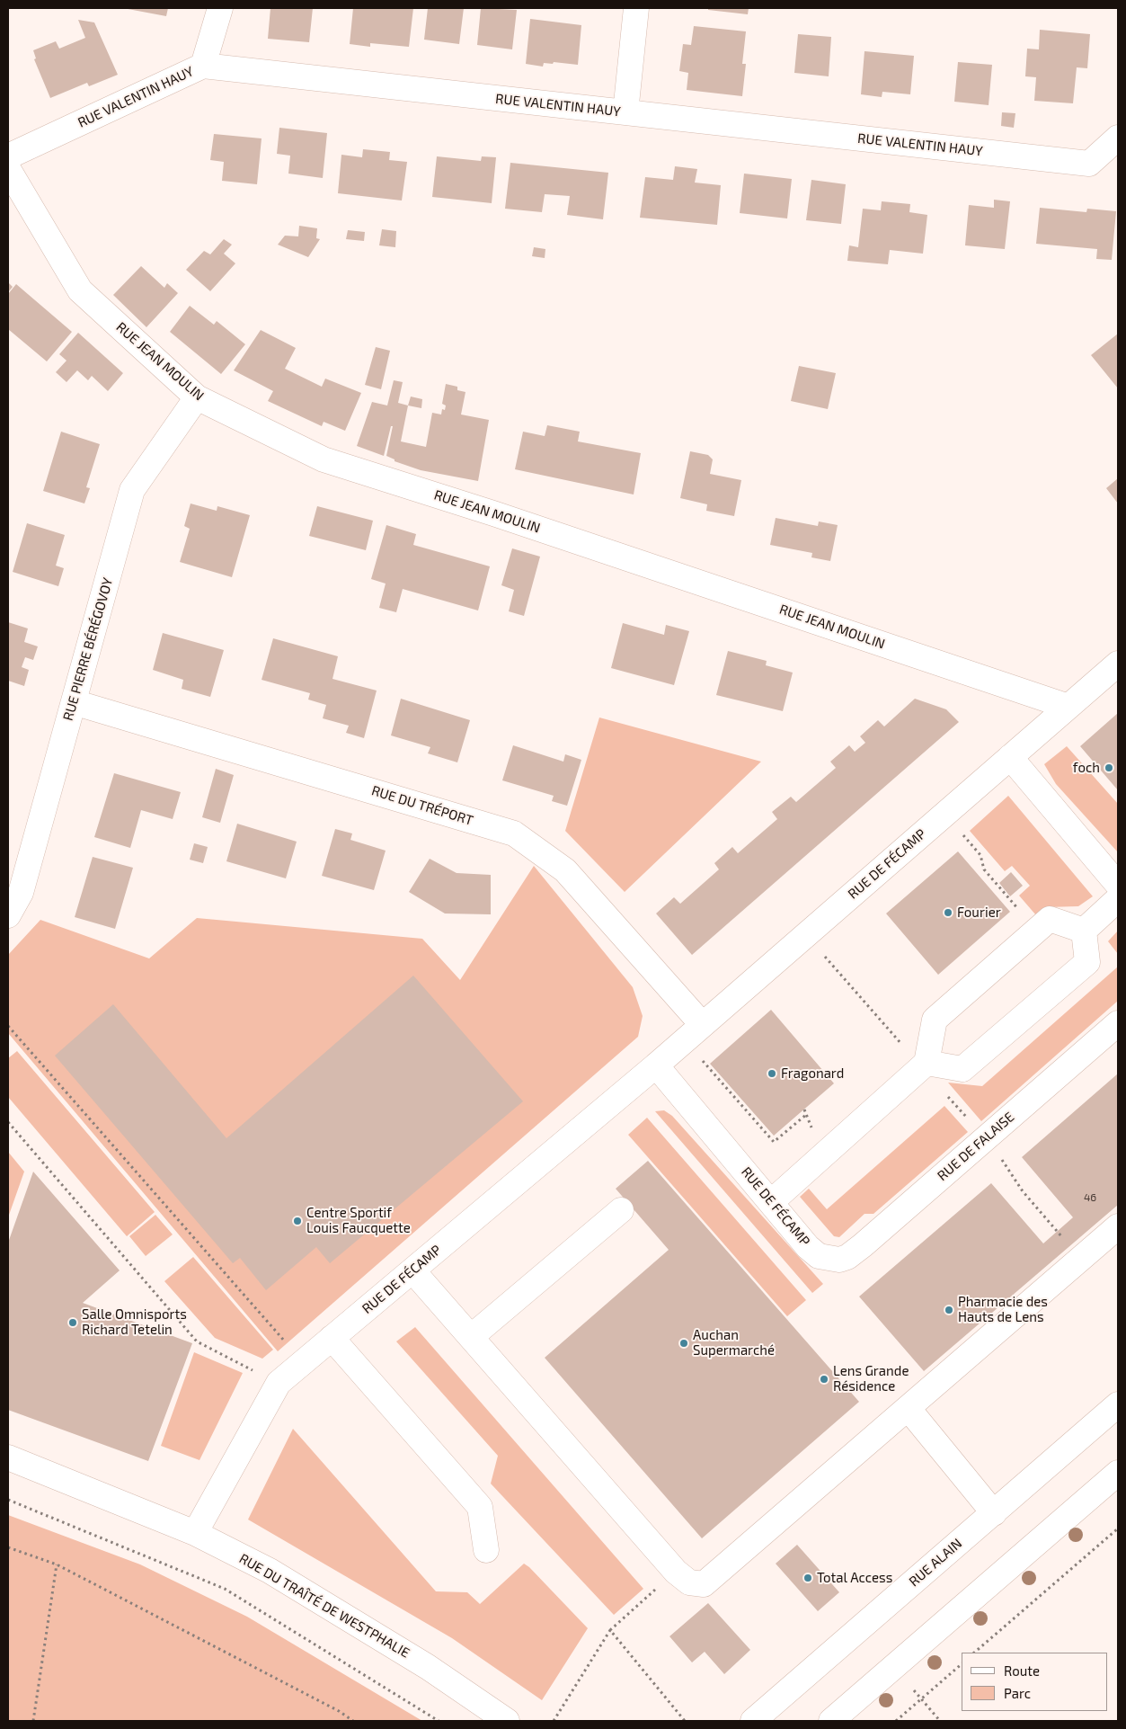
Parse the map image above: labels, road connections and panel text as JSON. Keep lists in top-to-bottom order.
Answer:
{
  "streets": {
    "street": [
      "RUE VALENTIN HAUY",
      "RUE JEAN MOULIN",
      "RUE PIERRE BÉRÉGOVOY",
      "RUE DU TRÉPORT",
      "RUE DE FÉCAMP",
      "RUE DE FALAISE",
      "RUE ALAIN",
      "RUE DU TRAÎTÉ DE WESTPHALIE"
    ]
  },
  "crossings": [
    ["RUE JEAN MOULIN", "RUE PIERRE BÉRÉGOVOY"],
    ["RUE JEAN MOULIN", "RUE DE FÉCAMP"],
    ["RUE PIERRE BÉRÉGOVOY", "RUE DU TRÉPORT"],
    ["RUE DU TRÉPORT", "RUE DE FÉCAMP"],
    ["RUE DE FÉCAMP", "RUE DE FALAISE"],
    ["RUE DE FÉCAMP", "RUE DU TRAÎTÉ DE WESTPHALIE"]
  ],
  "places": [
    "foch",
    "Fourier",
    "Fragonard",
    "Centre Sportif Louis Faucquette",
    "Pharmacie des Hauts de Lens",
    "Salle Omnisports Richard Tetelin",
    "Auchan Supermarché",
    "Lens Grande Résidence",
    "Total Access"
  ],
  "house_numbers": ["46"],
  "legend": ["Route", "Parc"]
}
